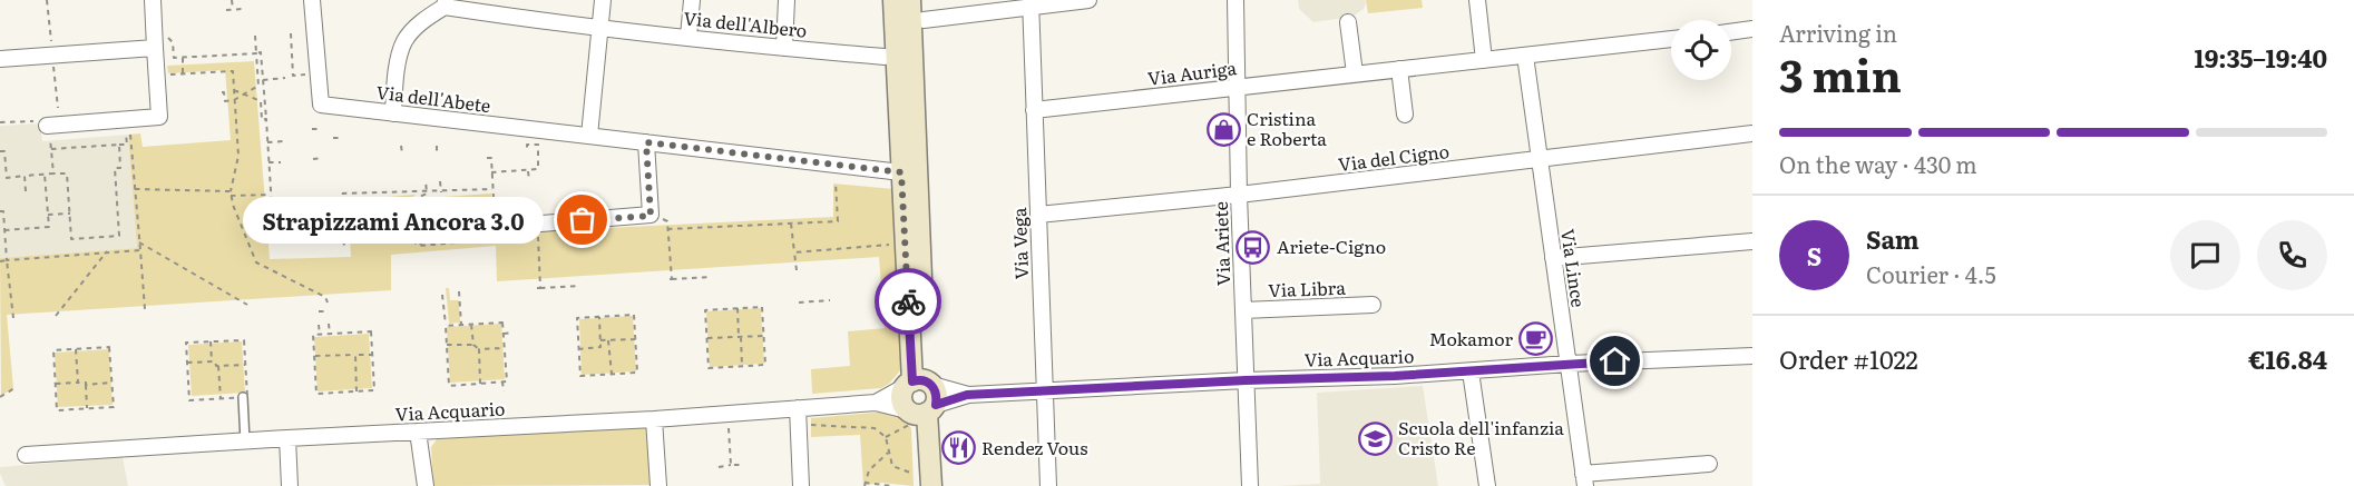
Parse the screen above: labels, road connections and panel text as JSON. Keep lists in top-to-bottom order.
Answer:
{
  "streets": {
    "street": [
      "Via dell'Albero",
      "Via Auriga",
      "Via dell'Abete",
      "Via del Cigno",
      "Via Vega",
      "Via Ariete",
      "Via Lince",
      "Via Libra",
      "Via Acquario"
    ]
  },
  "crossings": [
    ["Via Auriga", "Via Vega"],
    ["Via Auriga", "Via Ariete"],
    ["Via Auriga", "Via Lince"],
    ["Via del Cigno", "Via Vega"],
    ["Via del Cigno", "Via Ariete"],
    ["Via del Cigno", "Via Lince"],
    ["Via Vega", "Via Acquario"],
    ["Via Ariete", "Via Libra"],
    ["Via Ariete", "Via Acquario"],
    ["Via Lince", "Via Acquario"]
  ],
  "places": {
    "shop": ["Cristina e Roberta"],
    "other": ["Strapizzami Ancora 3.0"],
    "bus stop": ["Ariete-Cigno"],
    "cafe": ["Mokamor"],
    "school or university": ["Scuola dell'infanzia Cristo Re"],
    "restaurant": ["Rendez Vous"]
  },
  "page": {
    "heading": ["3 min", "Arriving in", "19:35–19:40"],
    "panel": [
      "Sam",
      "Courier · 4.5",
      "Order #1022",
      "€16.84"
    ],
    "bar": "On the way · 430 m",
    "bubble": "Strapizzami Ancora 3.0",
    "round": "S"
  }
}
